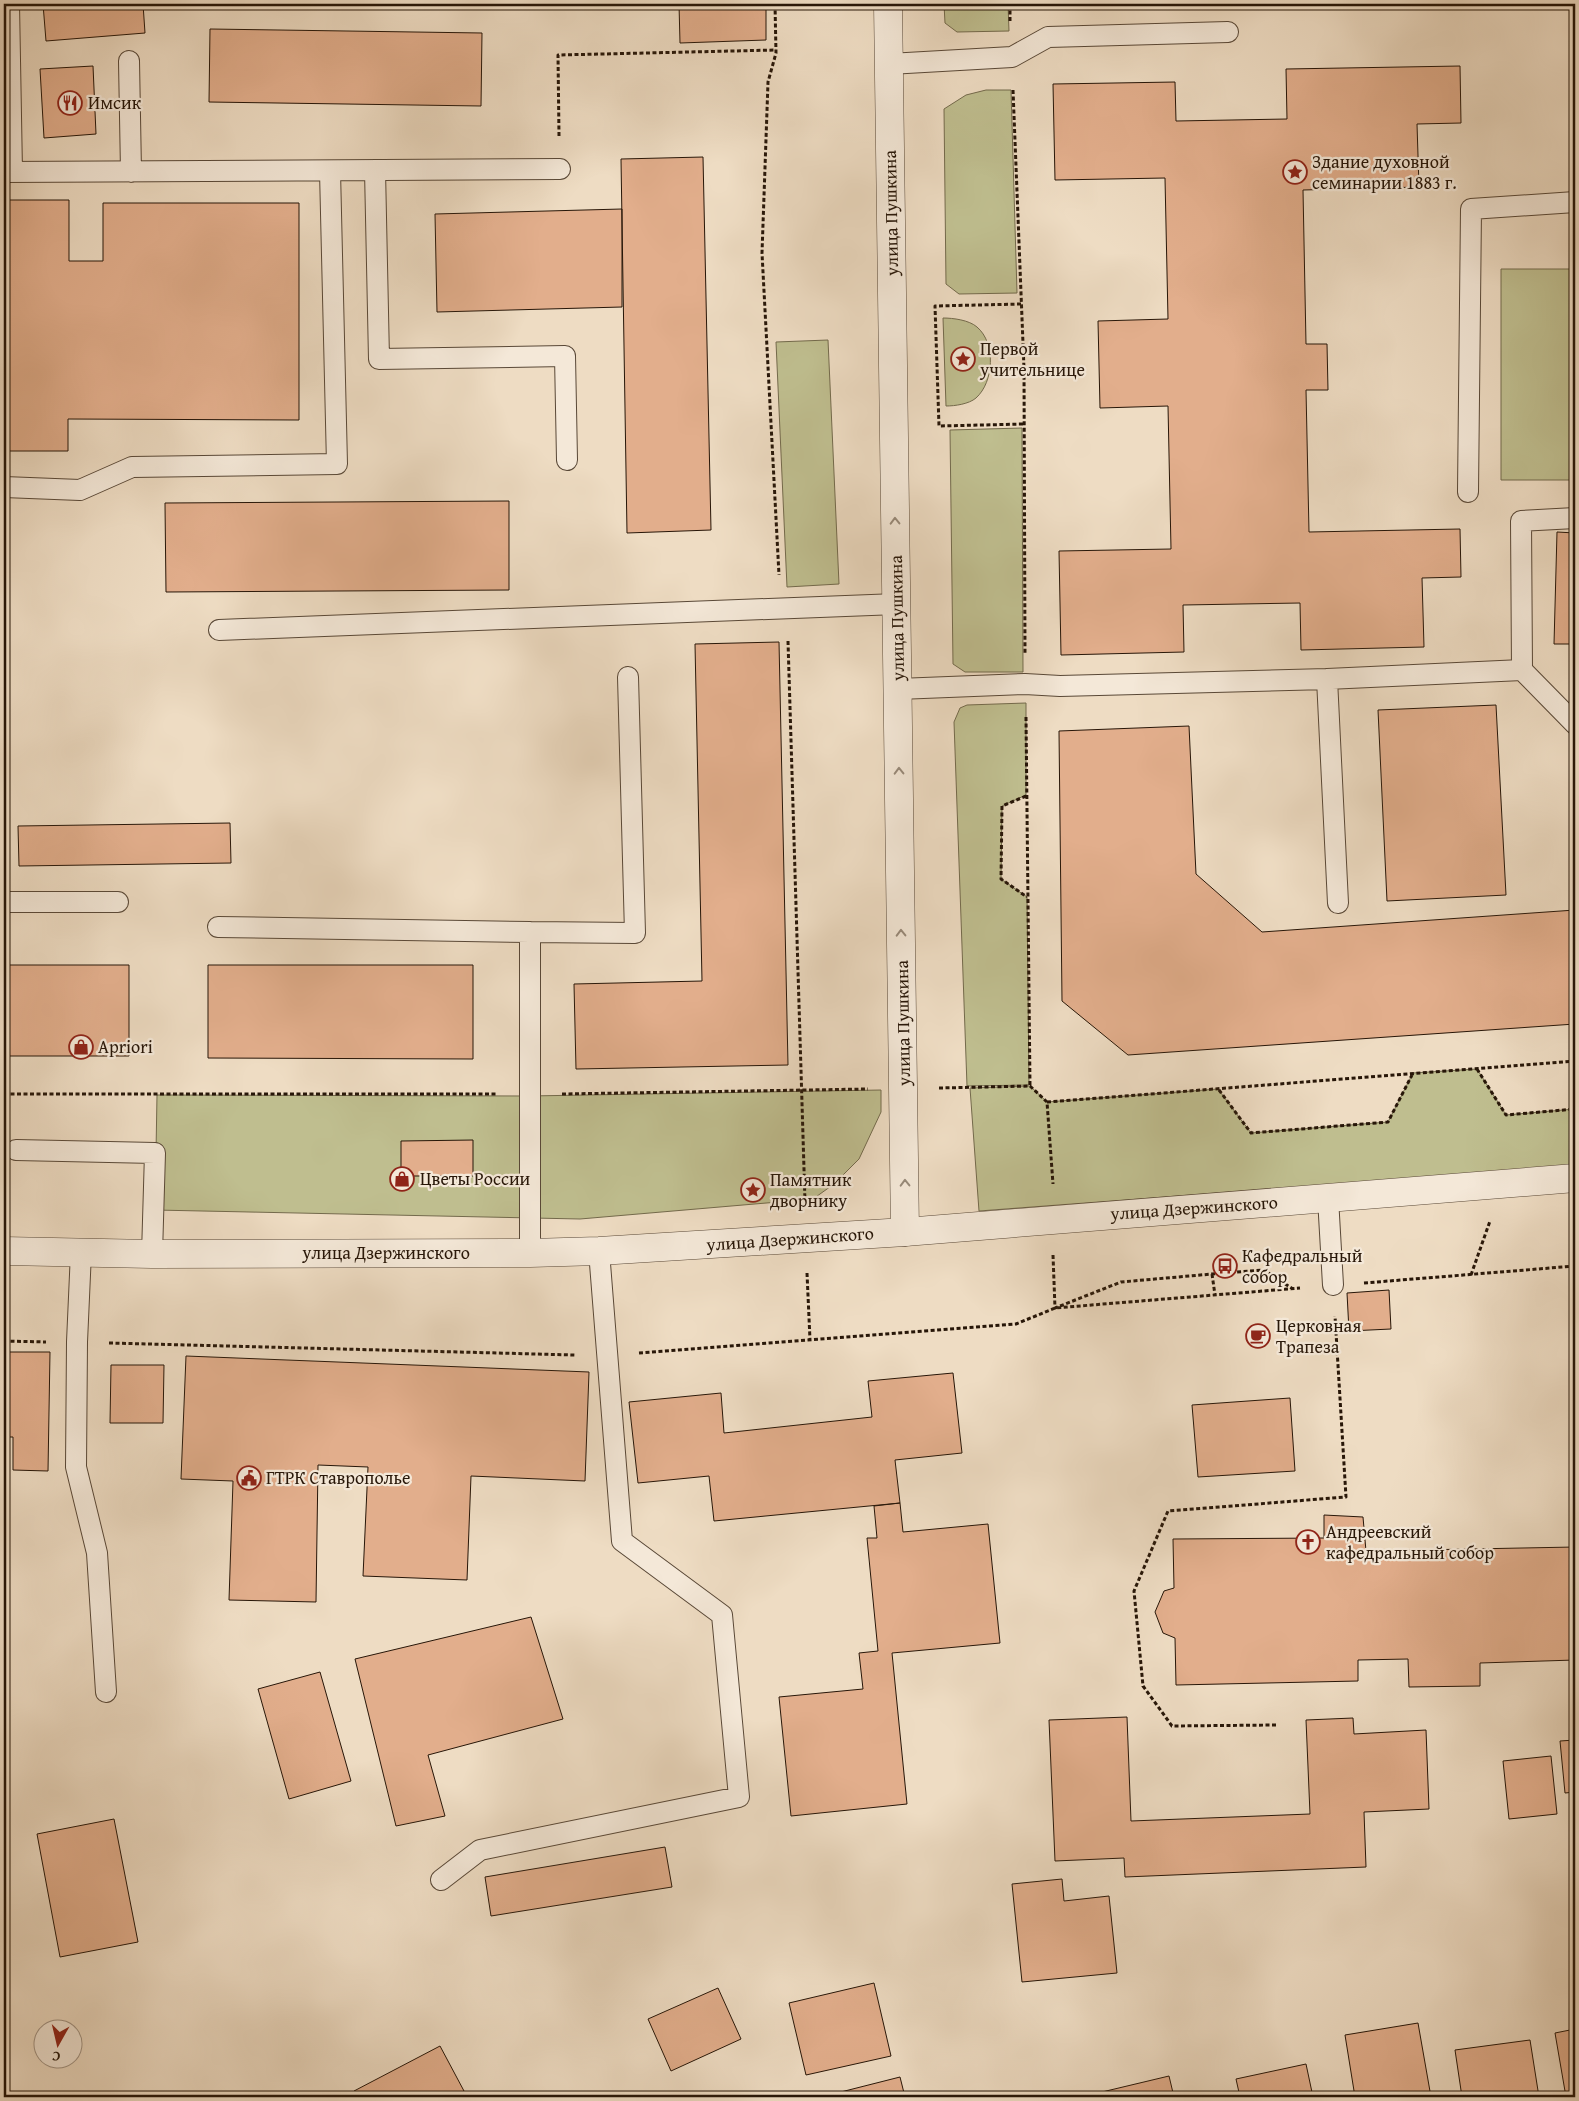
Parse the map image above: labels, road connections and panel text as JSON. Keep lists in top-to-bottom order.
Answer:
{
  "streets": {
    "street": ["улица Пушкина", "улица Дзержинского"]
  },
  "crossings": [
    ["улица Пушкина", "улица Дзержинского"]
  ],
  "one_way": ["улица Пушкина"],
  "places": {
    "restaurant": ["Имсик"],
    "place": ["Здание духовной семинарии 1883 г.", "Первой учительнице", "Памятник дворнику"],
    "shop": ["Apriori", "Цветы России"],
    "bus stop": ["Кафедральный собор"],
    "cafe": ["Церковная Трапеза"],
    "public building": ["ГТРК Ставрополье"],
    "church": ["Андреевский кафедральный собор"]
  },
  "north": "bottom"
}
